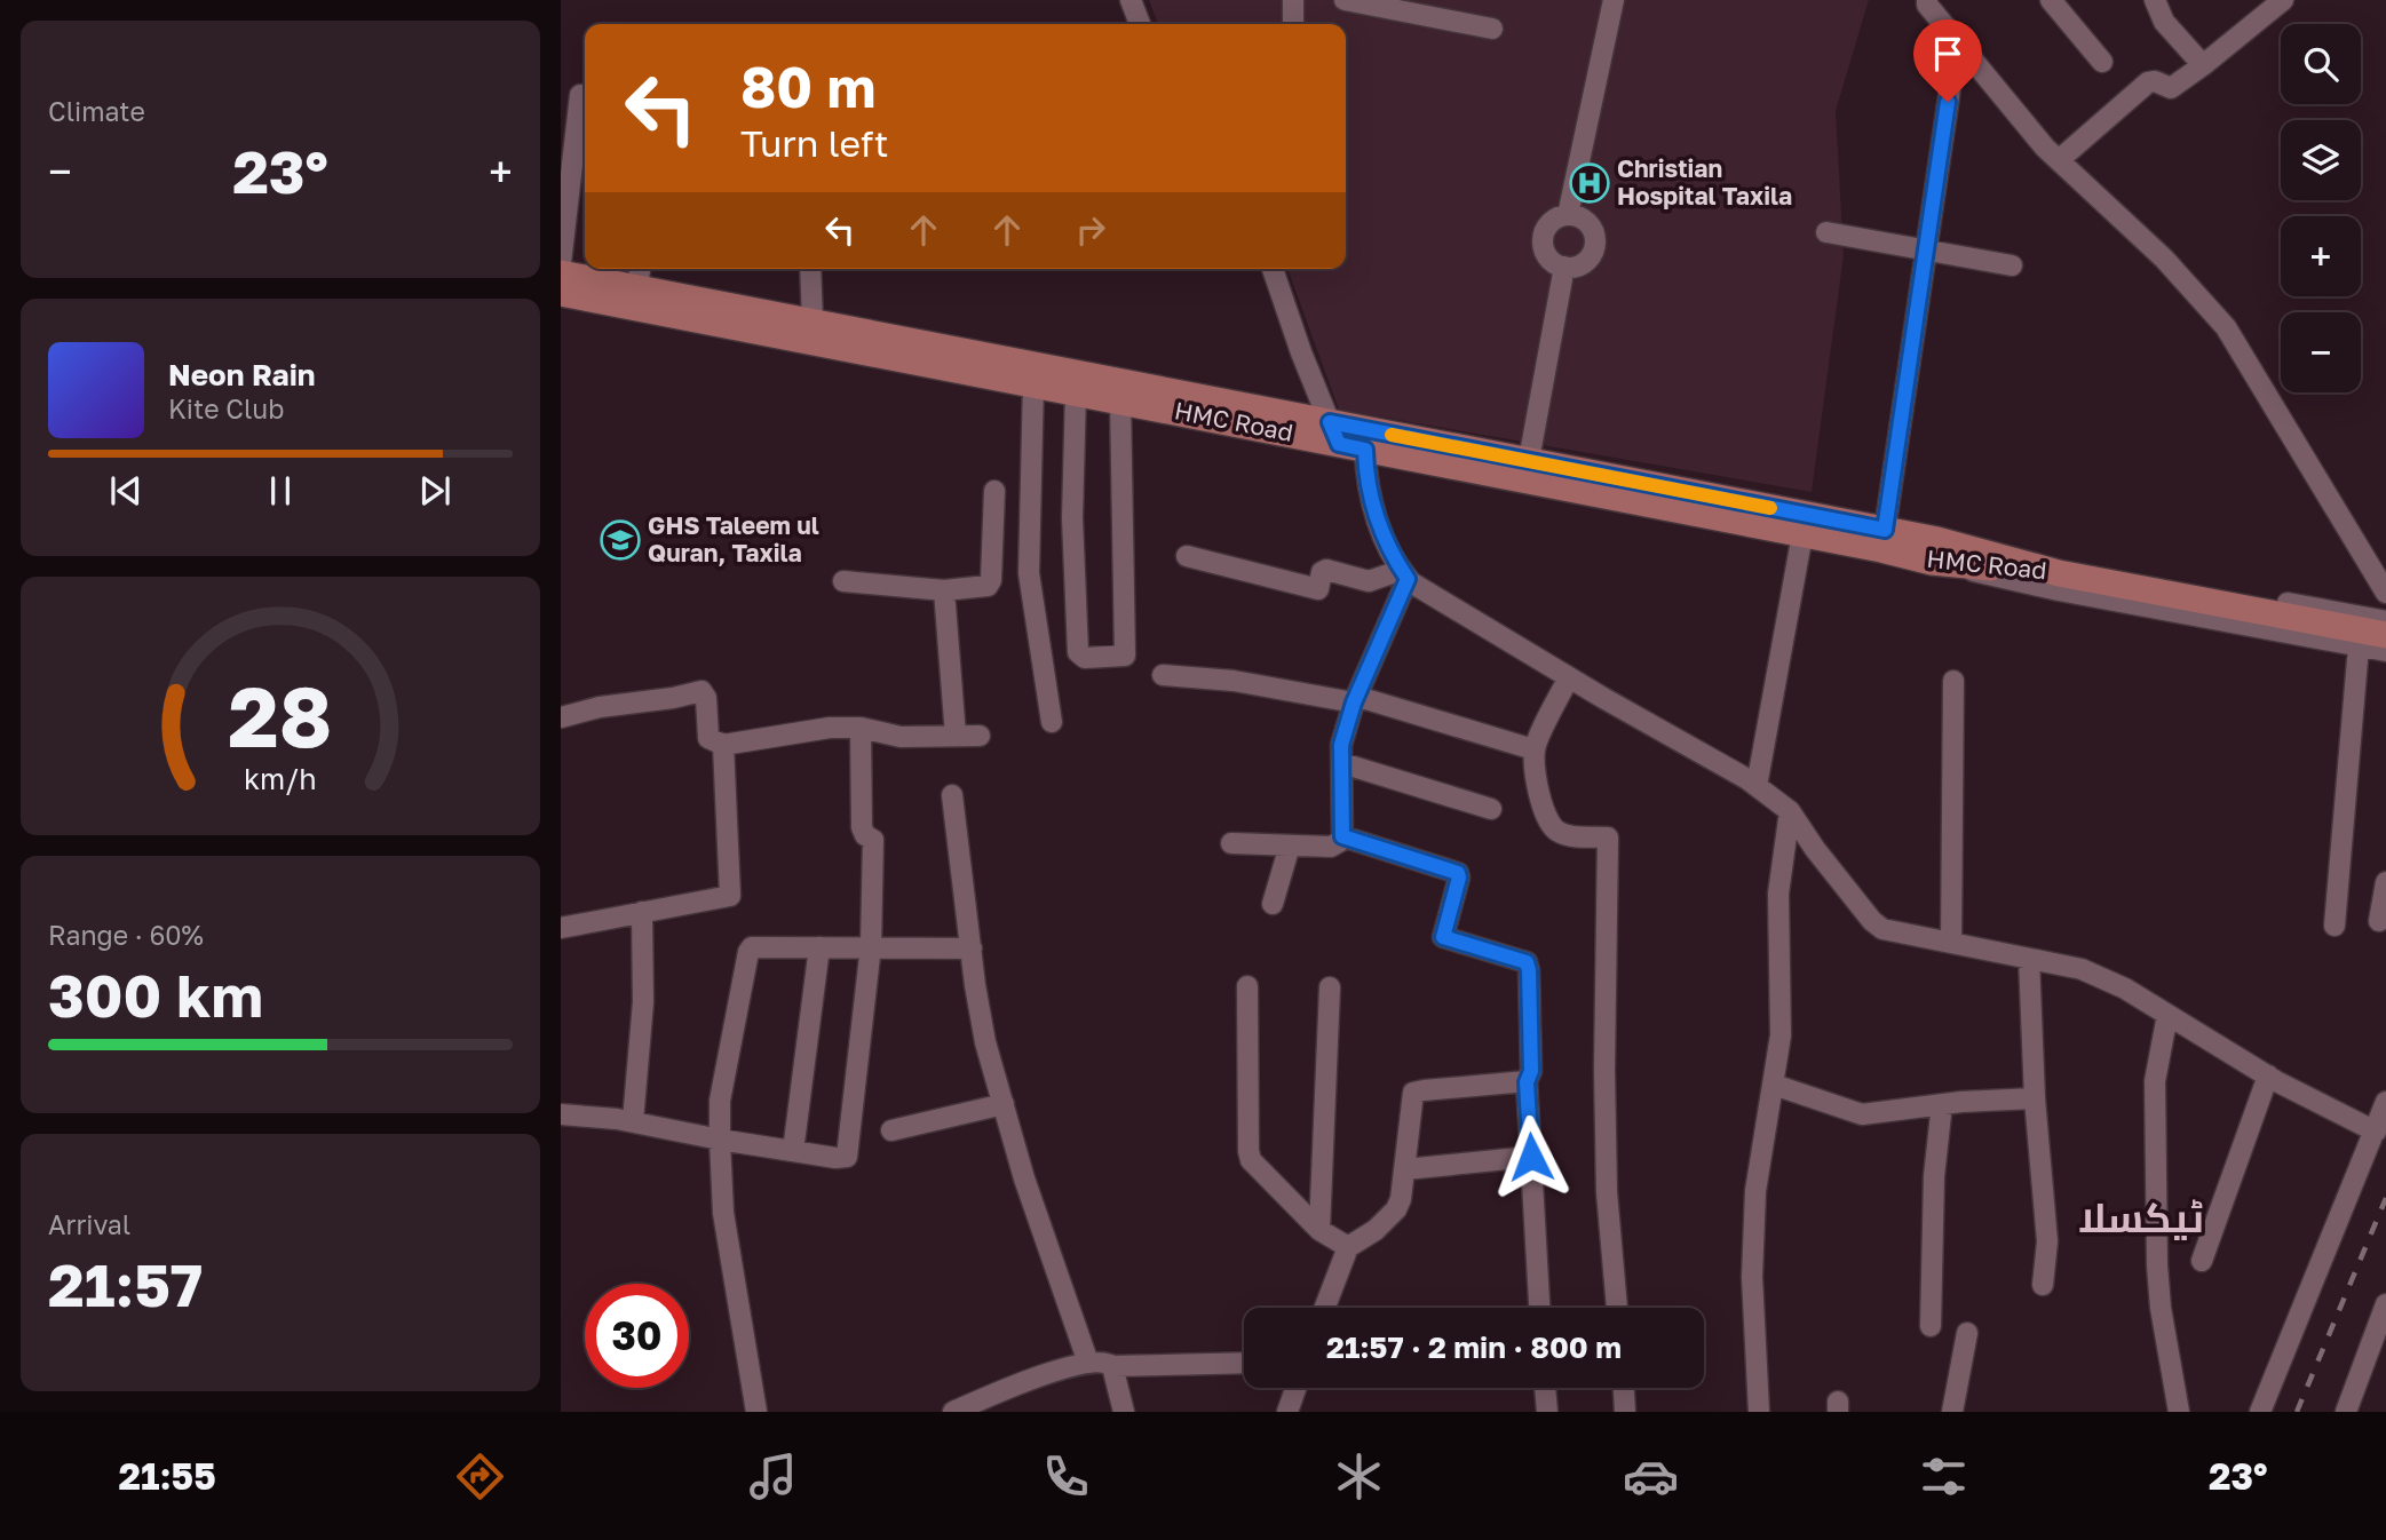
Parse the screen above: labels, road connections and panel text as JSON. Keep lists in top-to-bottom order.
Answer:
{
  "streets": {
    "main road": ["HMC Road"]
  },
  "districts": ["ٹیکسلا"],
  "places": {
    "hospital": ["Christian Hospital Taxila"],
    "school or university": ["GHS Taleem ul Quran, Taxila"]
  },
  "page": {
    "tile": [
      "Climate",
      ["Range · 60%", "300 km"],
      ["Arrival", "21:57"]
    ],
    "map_buttons": ["+", "−"],
    "turn": ["80 m", "Turn left"],
    "heat": ["−", "23°", "+"],
    "song": ["Neon Rain", "Kite Club"],
    "limit": "30",
    "trip": "21:57 · 2 min · 800 m",
    "tabs": ["21:55", "23°"],
    "gauge": ["28", "km/h"]
  }
}
